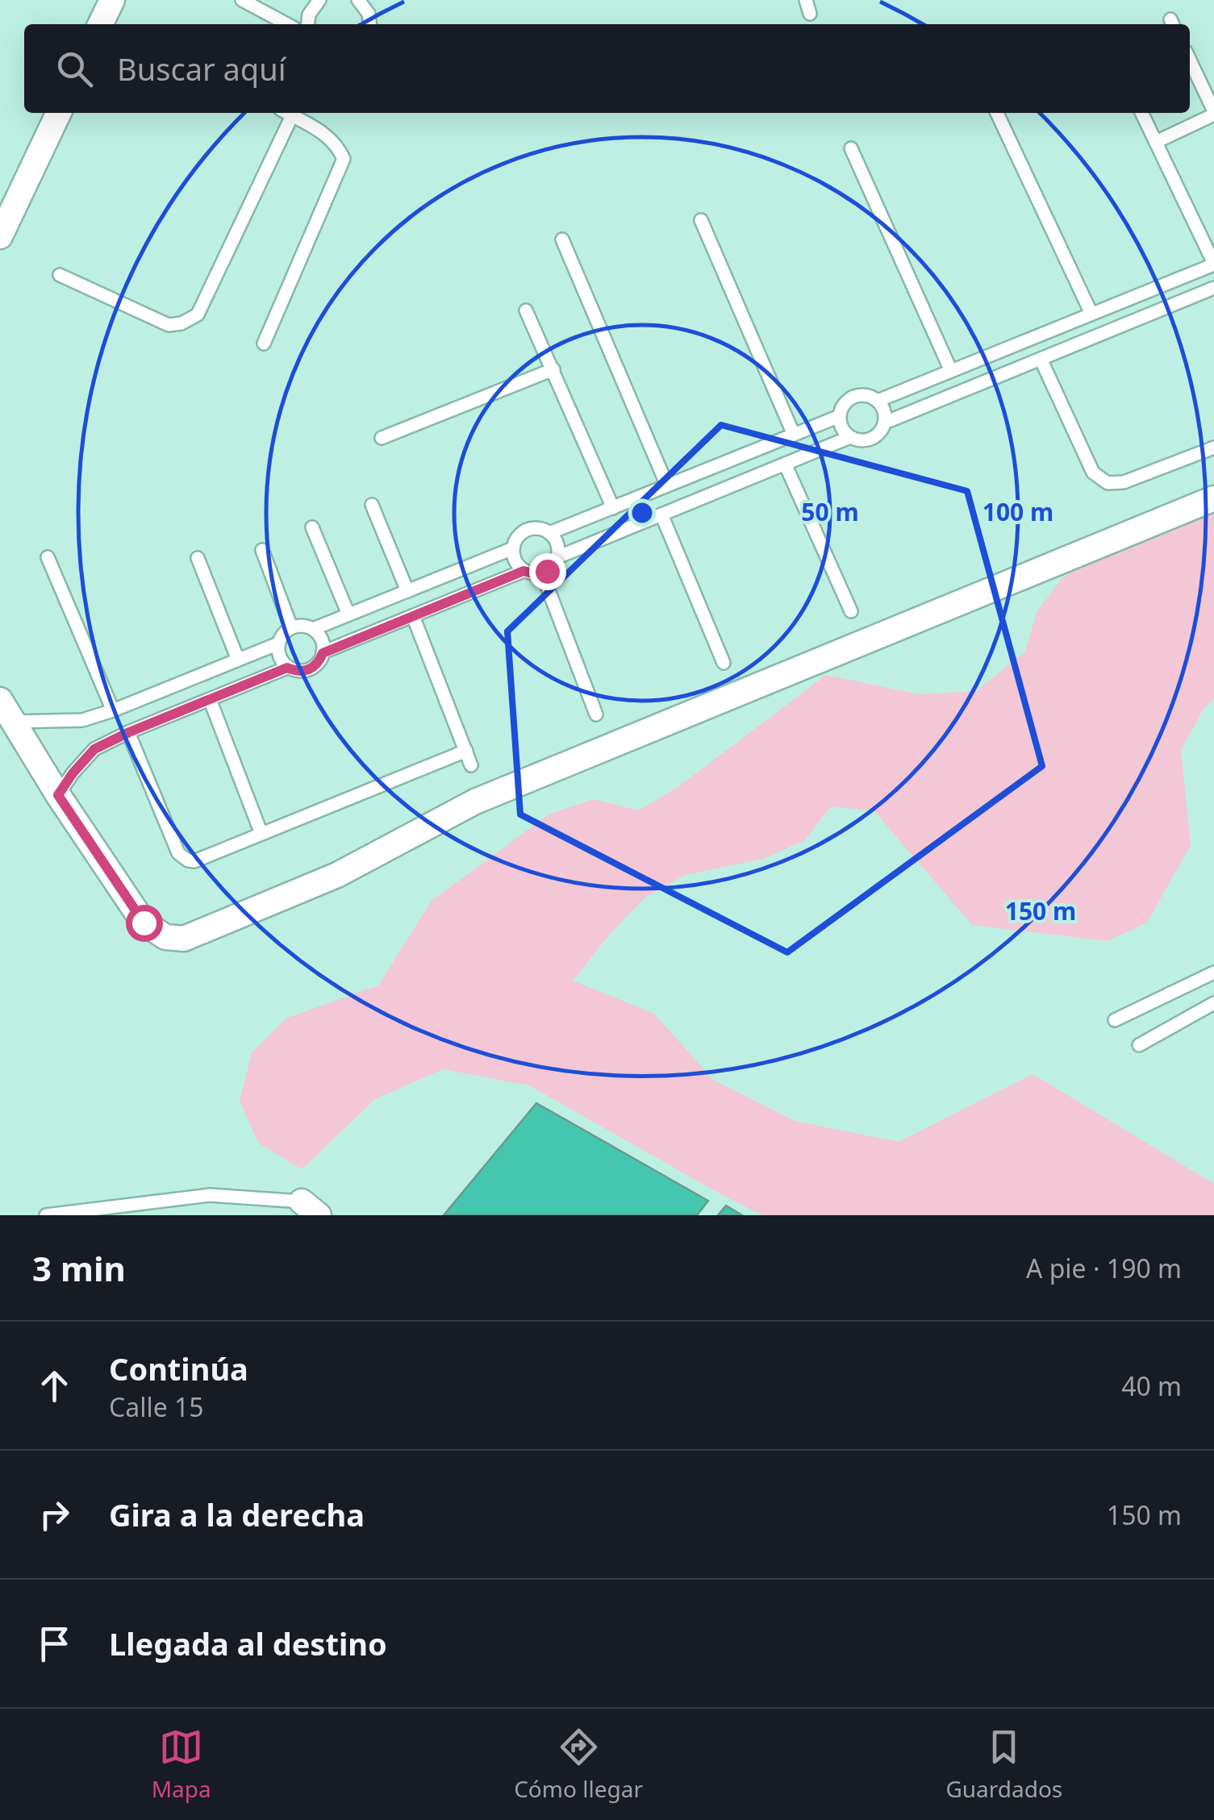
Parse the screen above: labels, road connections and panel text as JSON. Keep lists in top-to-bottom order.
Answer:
{
  "page": {
    "search": "Buscar aquí",
    "heading": ["3 min", "A pie · 190 m"],
    "list": [
      ["Continúa", "Calle 15", "40 m"],
      ["Gira a la derecha", "150 m"],
      "Llegada al destino"
    ],
    "nav": ["Mapa", "Cómo llegar", "Guardados"]
  },
  "rings": ["50 m", "100 m", "150 m"]
}
